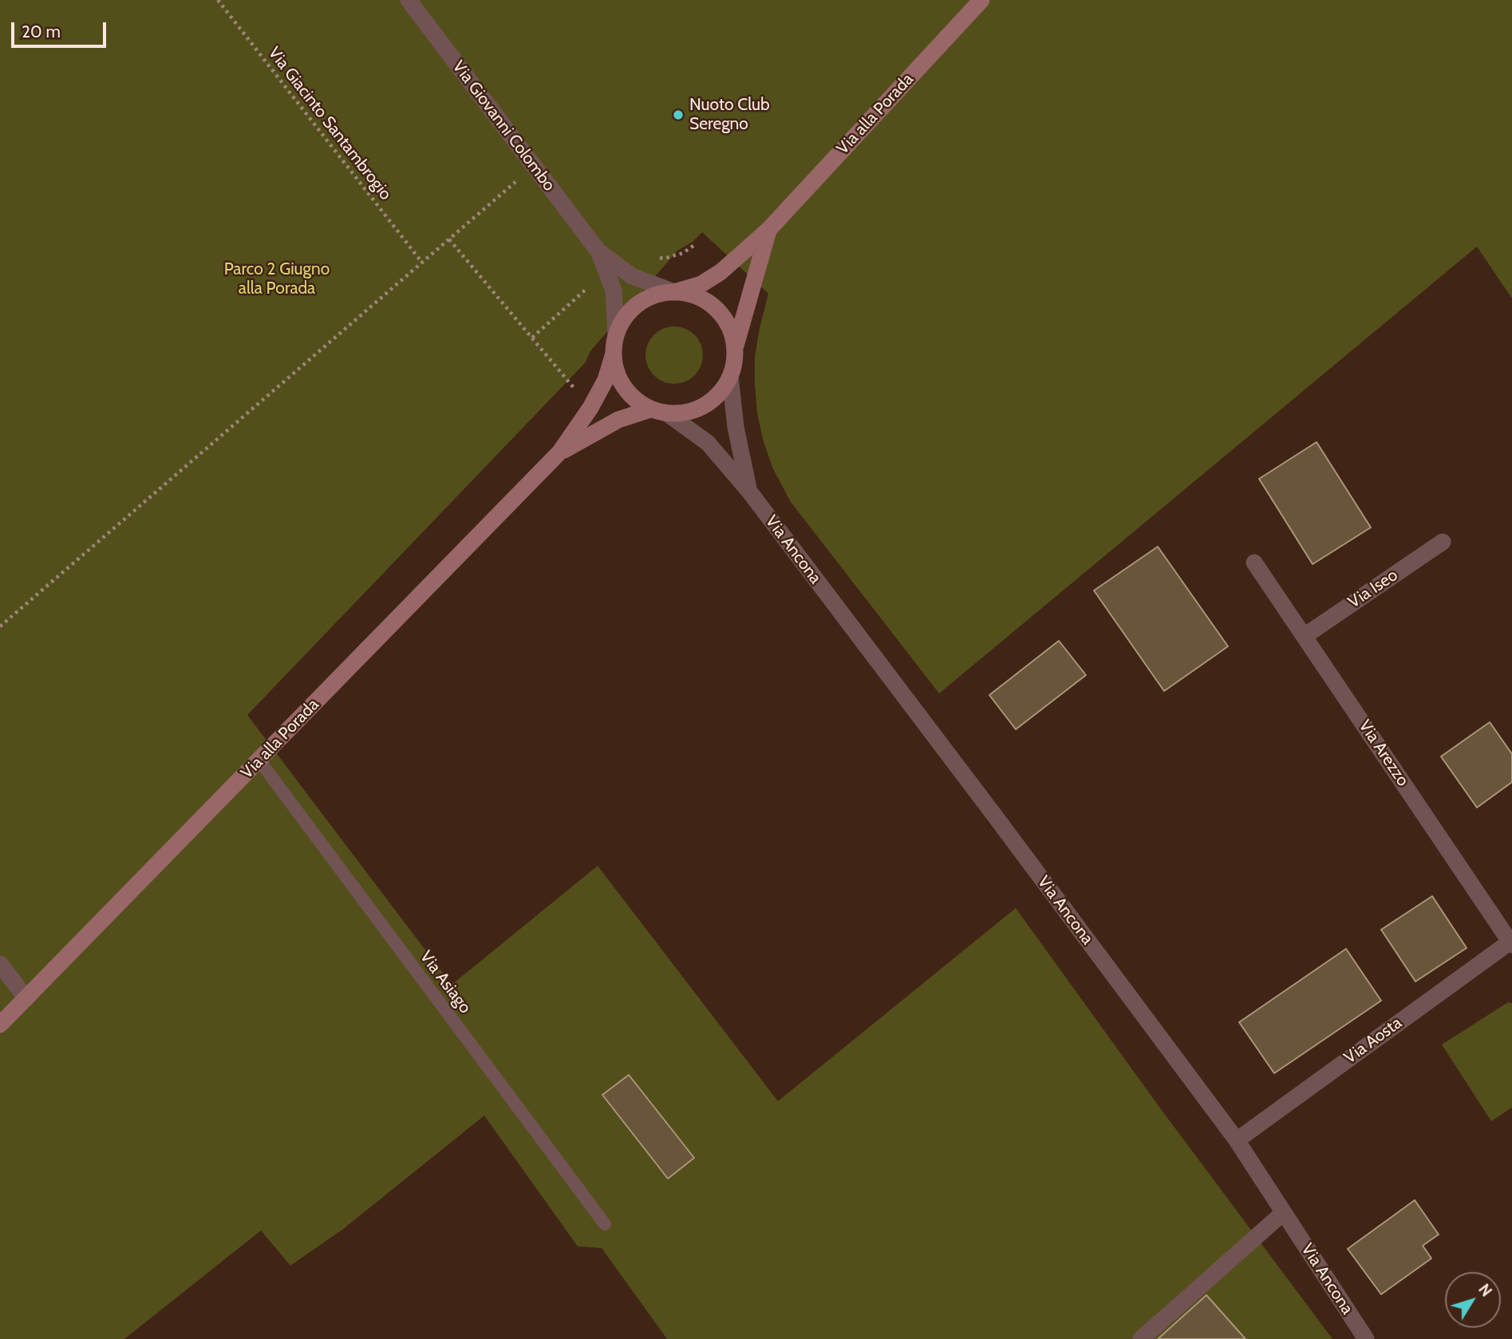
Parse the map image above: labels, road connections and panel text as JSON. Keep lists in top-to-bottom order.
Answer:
{
  "streets": {
    "street": [
      "Via alla Porada",
      "Via Giovanni Colombo",
      "Via Ancona",
      "Via Iseo",
      "Via Arezzo",
      "Via Aosta"
    ],
    "lane": ["Via Asiago"],
    "path": ["Via Giacinto Santambrogio"]
  },
  "crossings": [
    ["Via alla Porada", "Via Giovanni Colombo"],
    ["Via alla Porada", "Via Ancona"],
    ["Via alla Porada", "Via Asiago"],
    ["Via Giovanni Colombo", "Via Ancona"],
    ["Via Ancona", "Via Aosta"],
    ["Via Iseo", "Via Arezzo"],
    ["Via Arezzo", "Via Aosta"]
  ],
  "parks": ["Parco 2 Giugno alla Porada"],
  "places": ["Nuoto Club Seregno"],
  "scale_bar": "20 m",
  "north": "top right"
}
